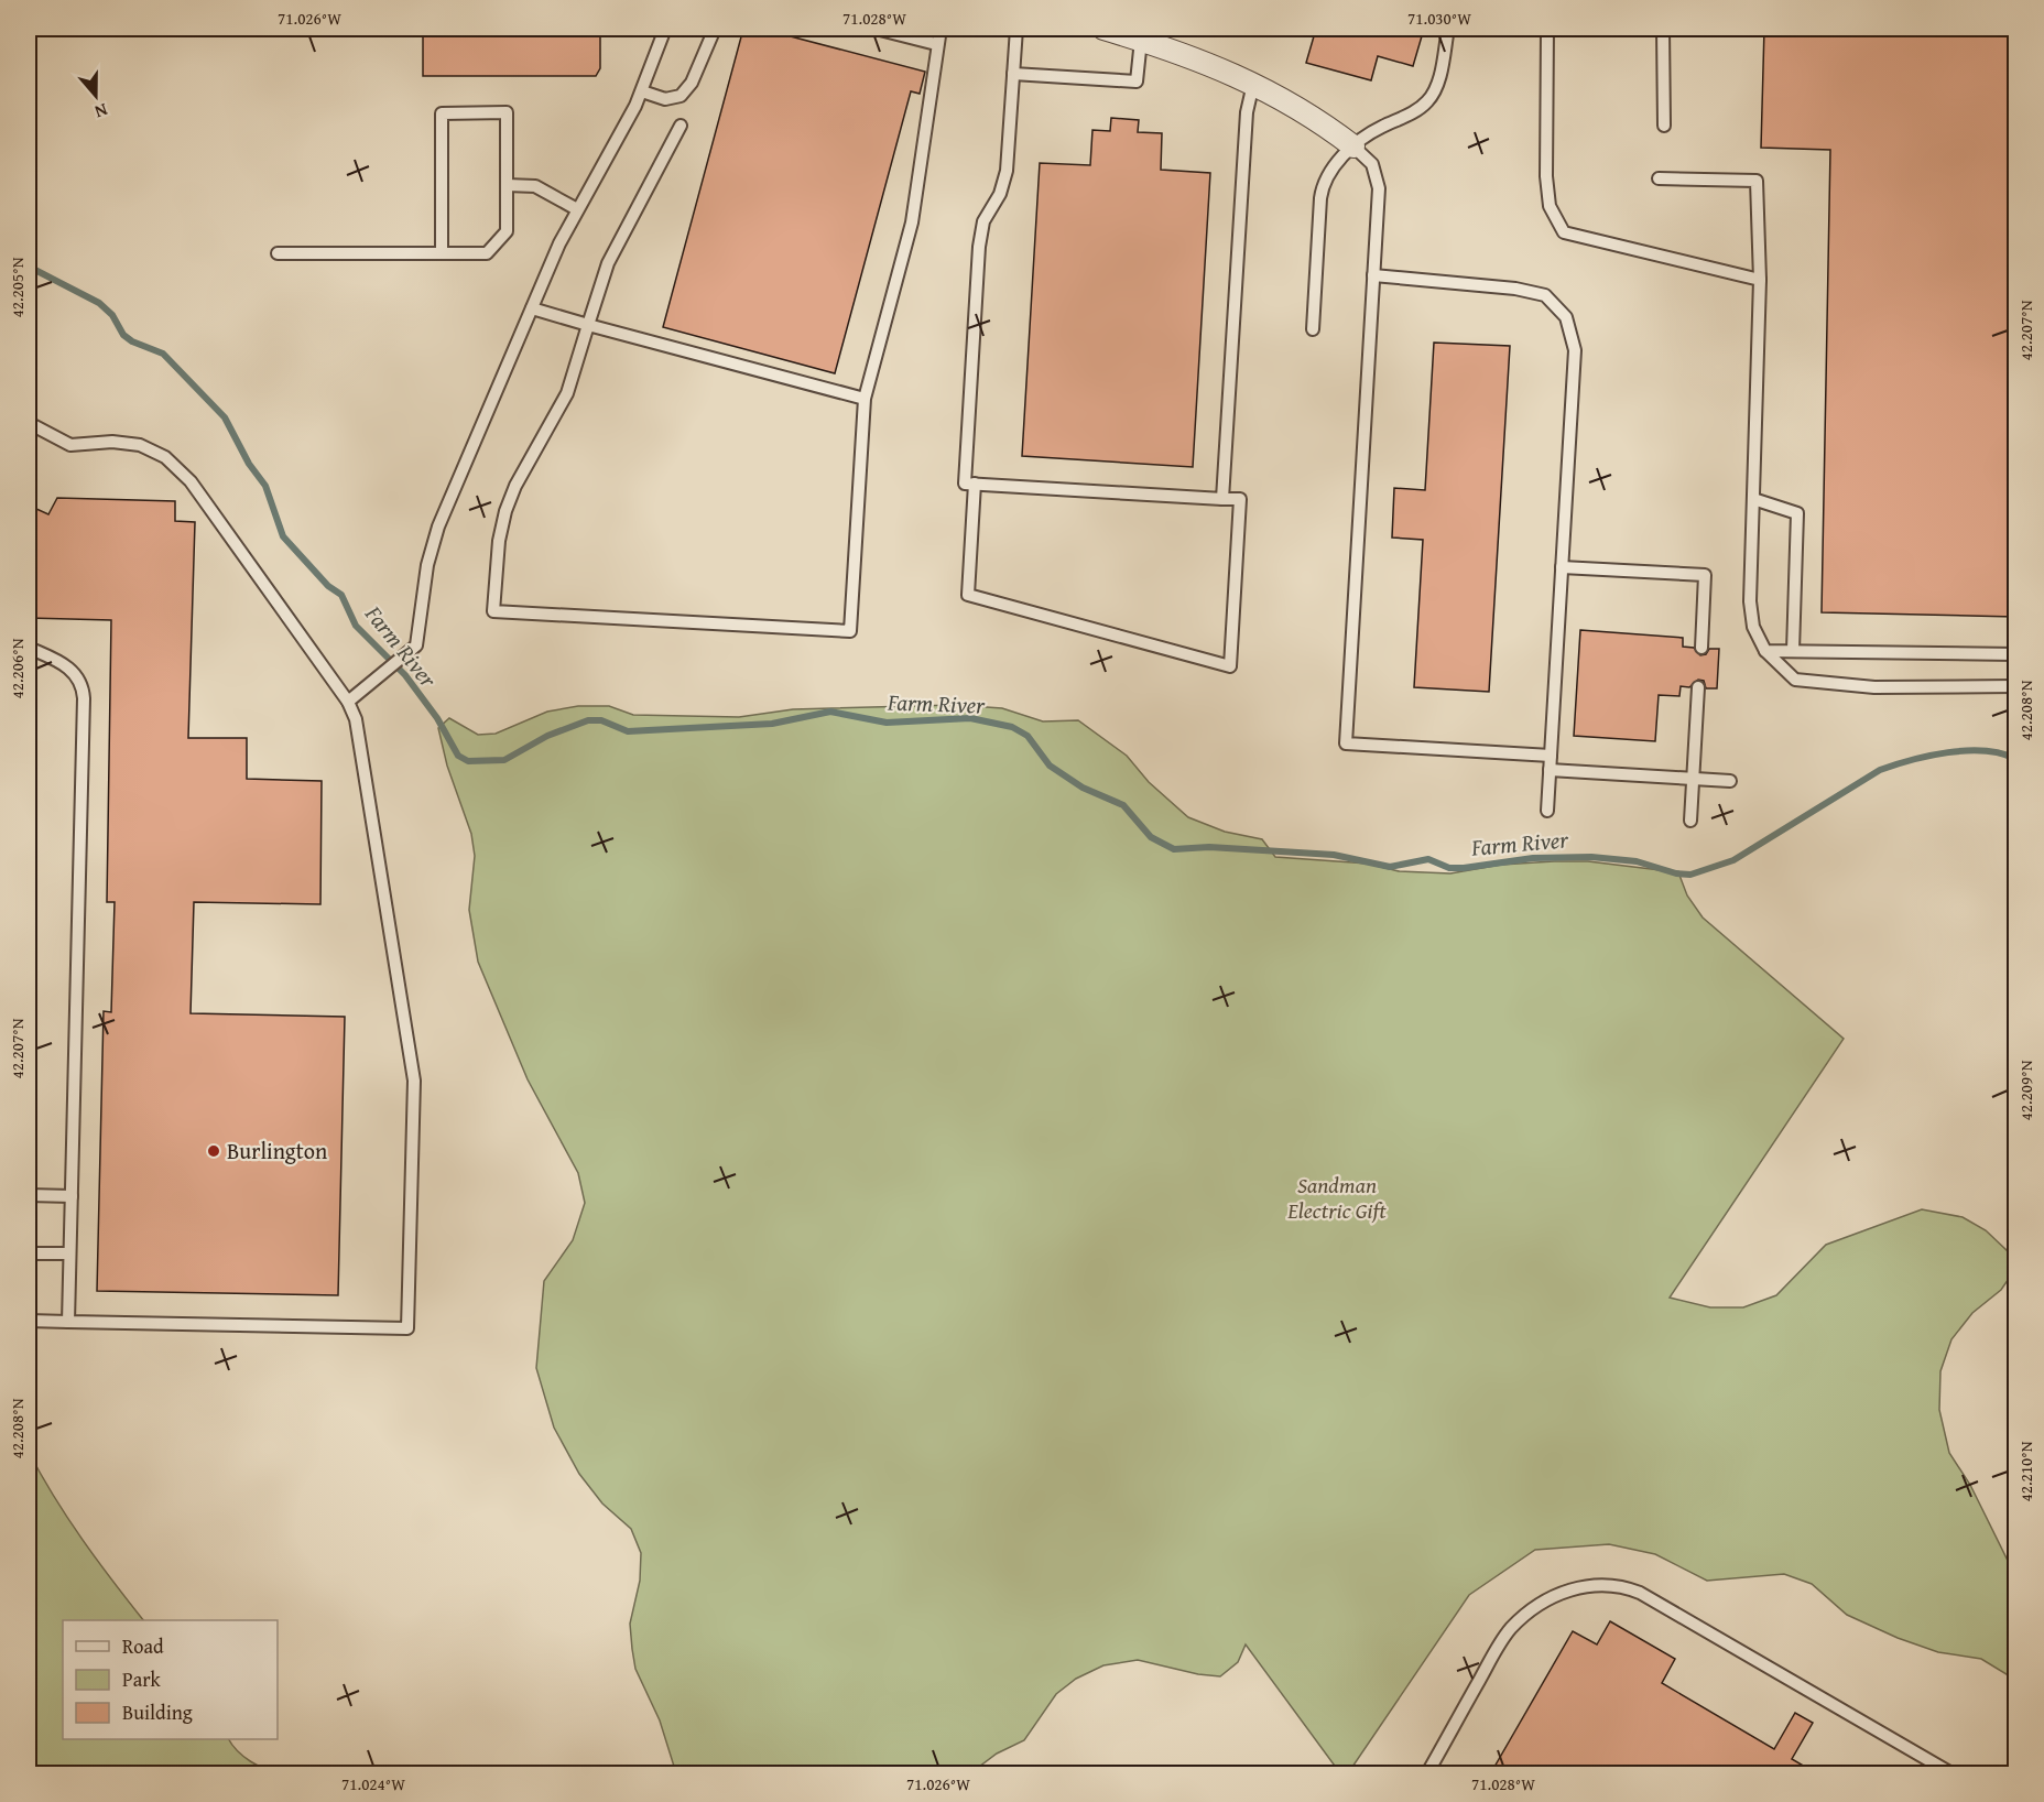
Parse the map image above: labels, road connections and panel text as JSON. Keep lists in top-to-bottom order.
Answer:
{
  "water": ["Farm River"],
  "parks": ["Sandman Electric Gift"],
  "places": ["Burlington"],
  "legend": ["Road", "Park", "Building"],
  "north": "bottom",
  "coordinates": [
    "71.026°W",
    "71.028°W",
    "71.030°W",
    "42.205°N",
    "42.207°N",
    "42.206°N",
    "42.208°N",
    "42.209°N",
    "42.210°N",
    "71.024°W"
  ]
}
